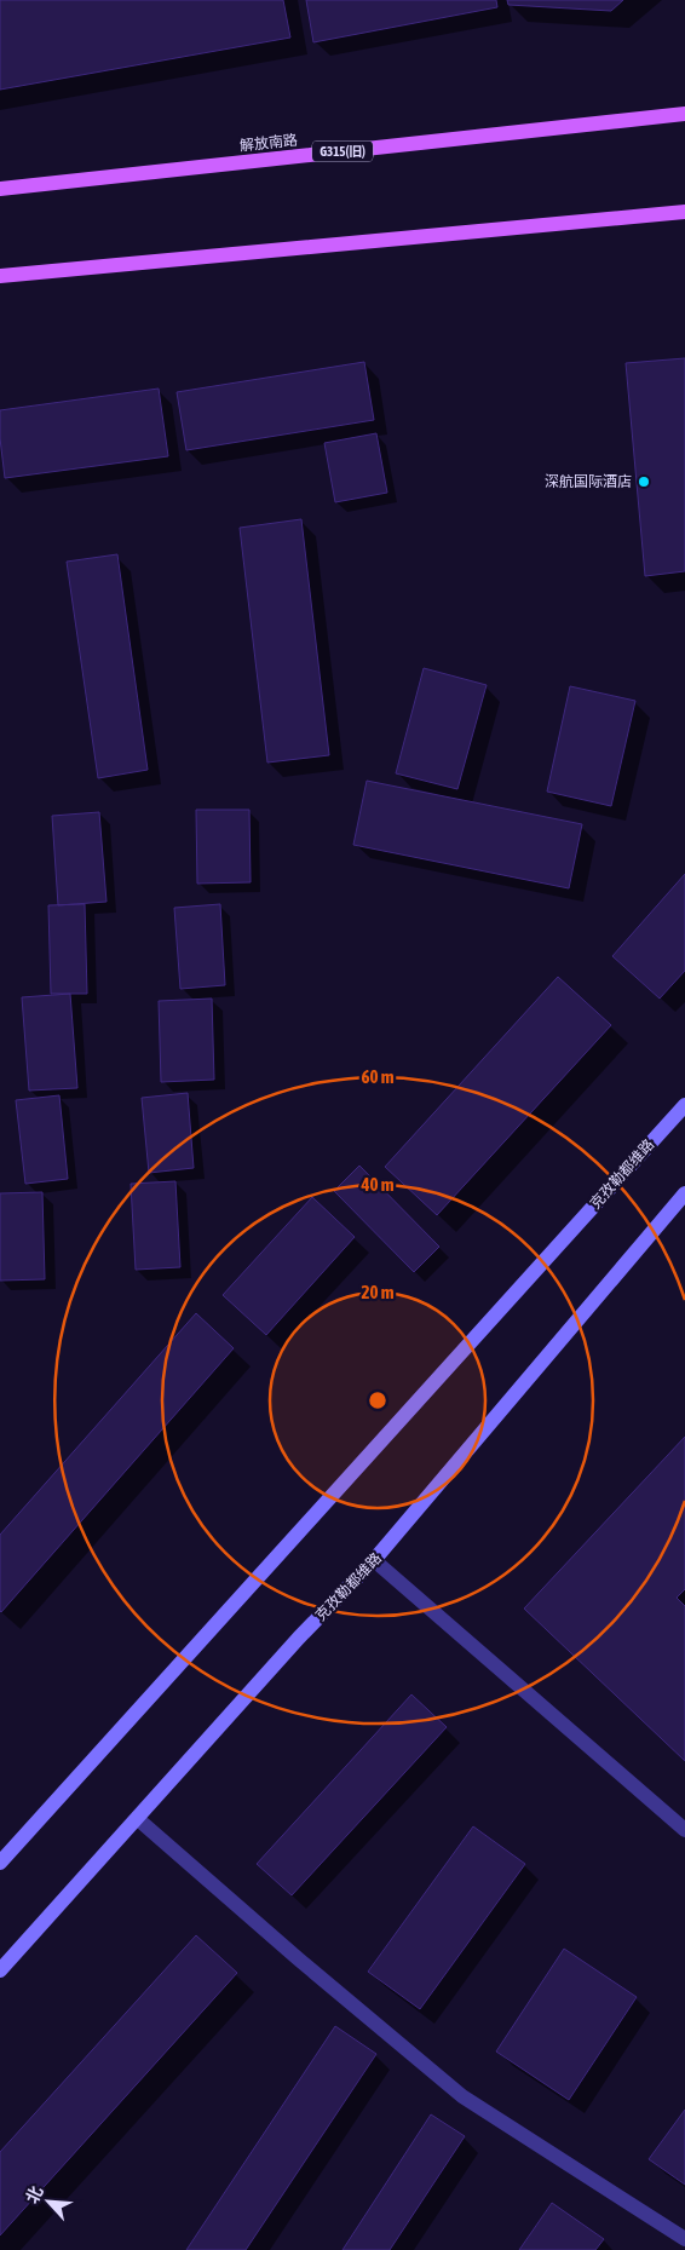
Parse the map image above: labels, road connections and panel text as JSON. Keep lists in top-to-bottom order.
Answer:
{
  "streets": {
    "main road": ["解放南路", "G315(旧)", "克孜勒都维路"]
  },
  "places": ["深航国际酒店"],
  "north": "top left",
  "rings": ["60 m", "40 m", "20 m"]
}
